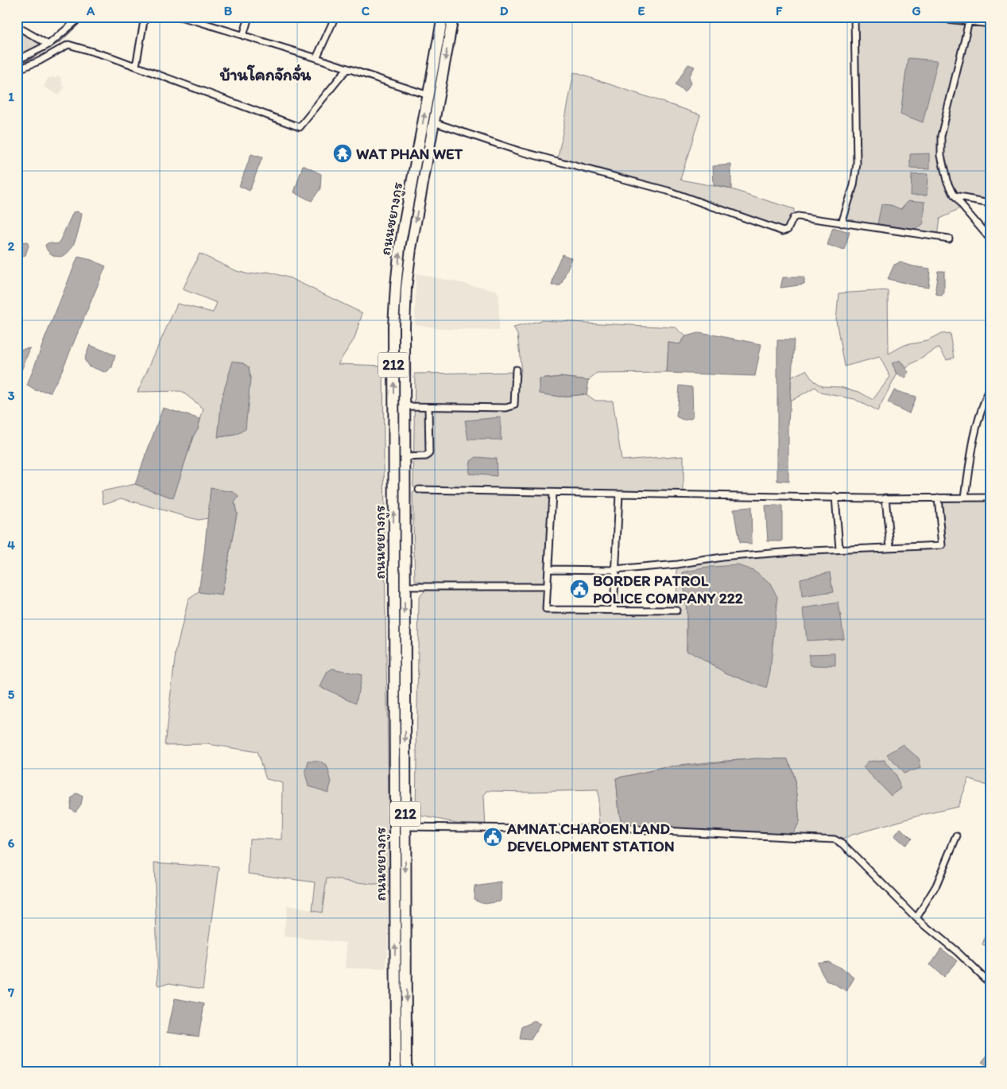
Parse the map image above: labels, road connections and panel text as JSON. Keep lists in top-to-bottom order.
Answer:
{
  "streets": {
    "highway": ["ถนนชยางกูร", "212"]
  },
  "districts": ["บ้านโคกจักจั่น"],
  "places": {
    "temple": ["WAT PHAN WET"],
    "public building": ["BORDER PATROL POLICE COMPANY 222", "AMNAT CHAROEN LAND DEVELOPMENT STATION"]
  },
  "grid": {
    "columns": [
      "A",
      "B",
      "C",
      "D",
      "E",
      "F",
      "G"
    ],
    "rows": [
      "1",
      "2",
      "3",
      "4",
      "5",
      "6",
      "7"
    ]
  }
}
